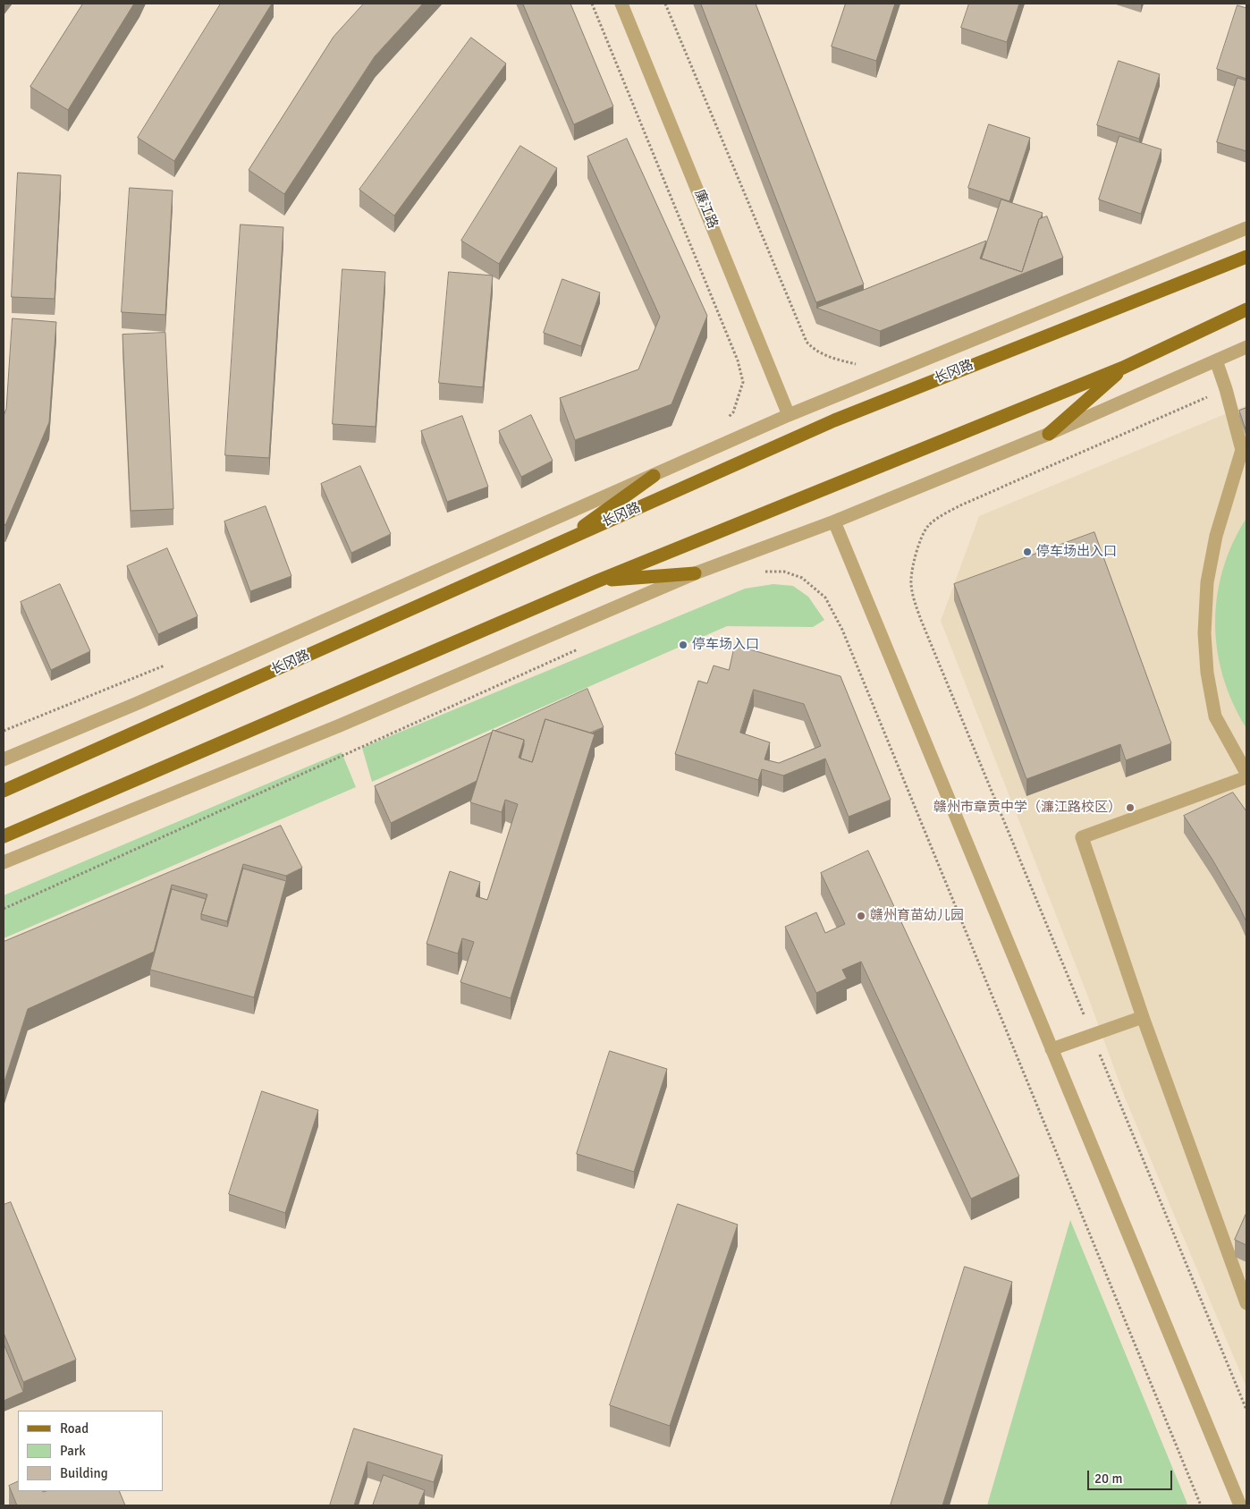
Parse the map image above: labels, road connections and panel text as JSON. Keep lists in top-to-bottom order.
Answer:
{
  "streets": {
    "main road": ["长冈路"],
    "street": ["廉江路"]
  },
  "places": [
    "停车场出入口",
    "停车场入口",
    "赣州市章贡中学（濂江路校区）",
    "赣州育苗幼儿园"
  ],
  "legend": ["Road", "Park", "Building"],
  "scale_bar": "20 m"
}
